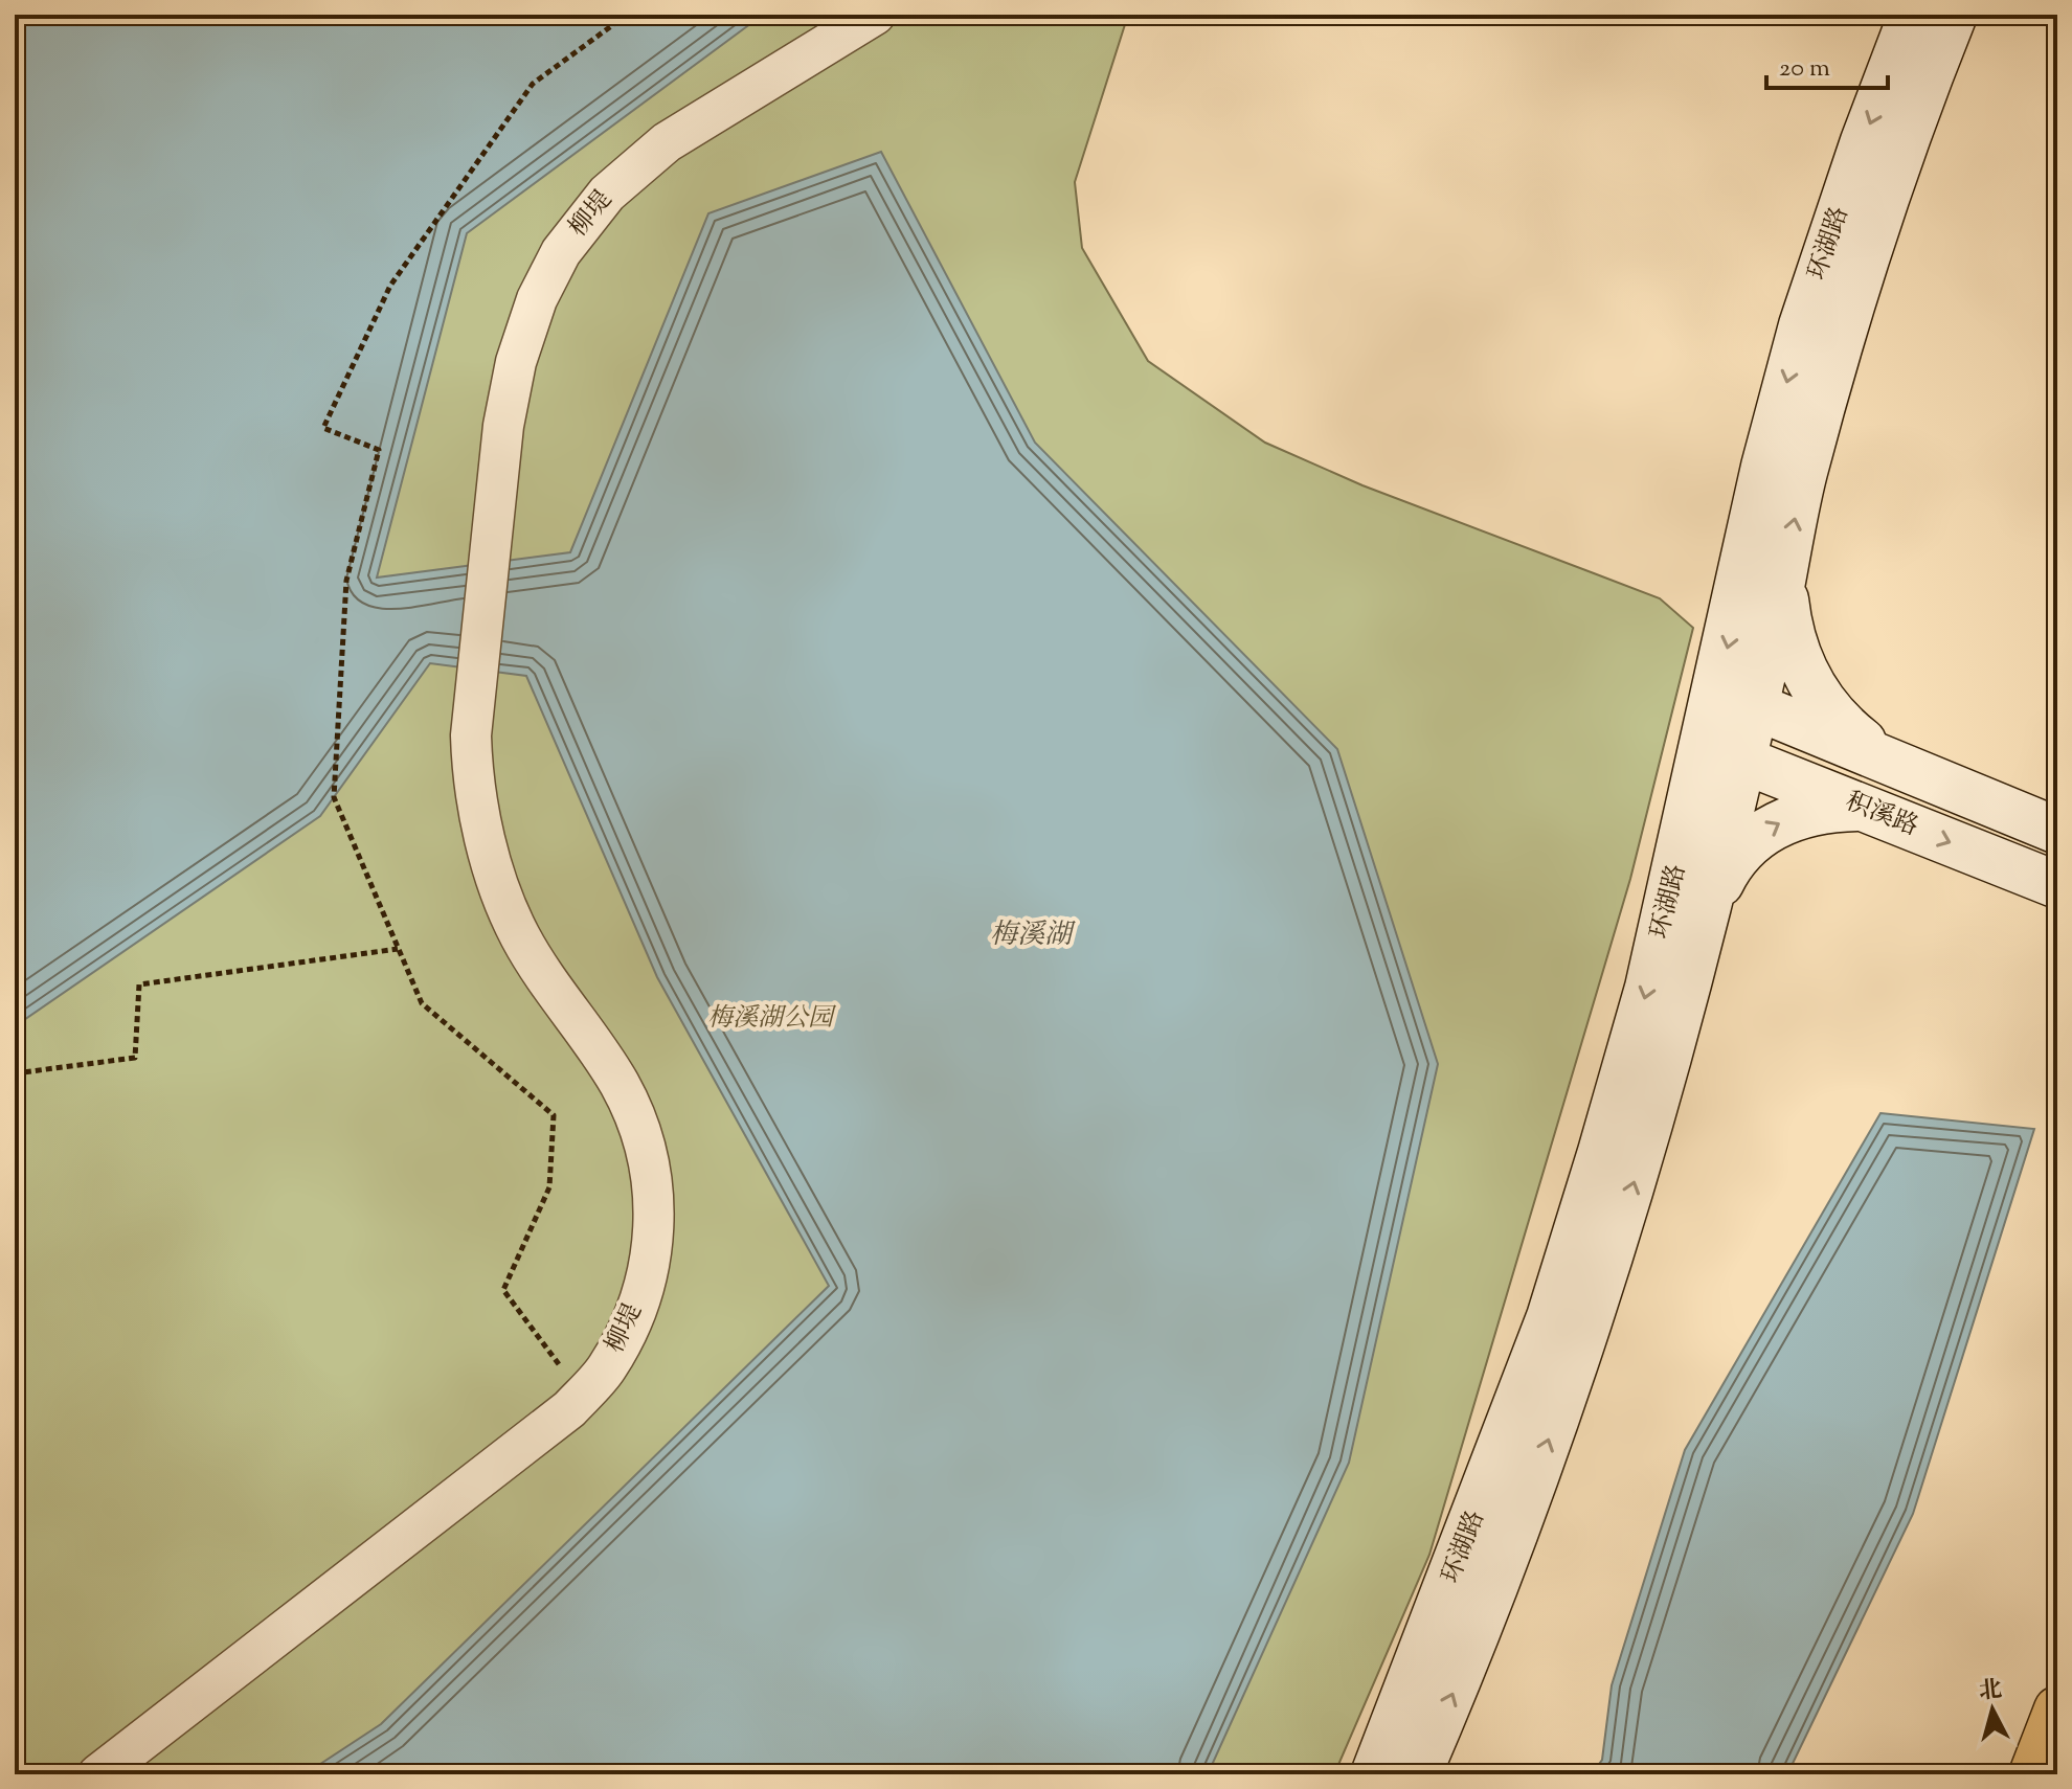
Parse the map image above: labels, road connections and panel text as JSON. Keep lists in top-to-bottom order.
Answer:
{
  "streets": {
    "main road": ["环湖路", "积溪路"],
    "street": ["柳堤"]
  },
  "crossings": [
    ["环湖路", "积溪路"]
  ],
  "water": ["梅溪湖"],
  "parks": ["梅溪湖公园"],
  "scale_bar": "20 m",
  "north": "top"
}
